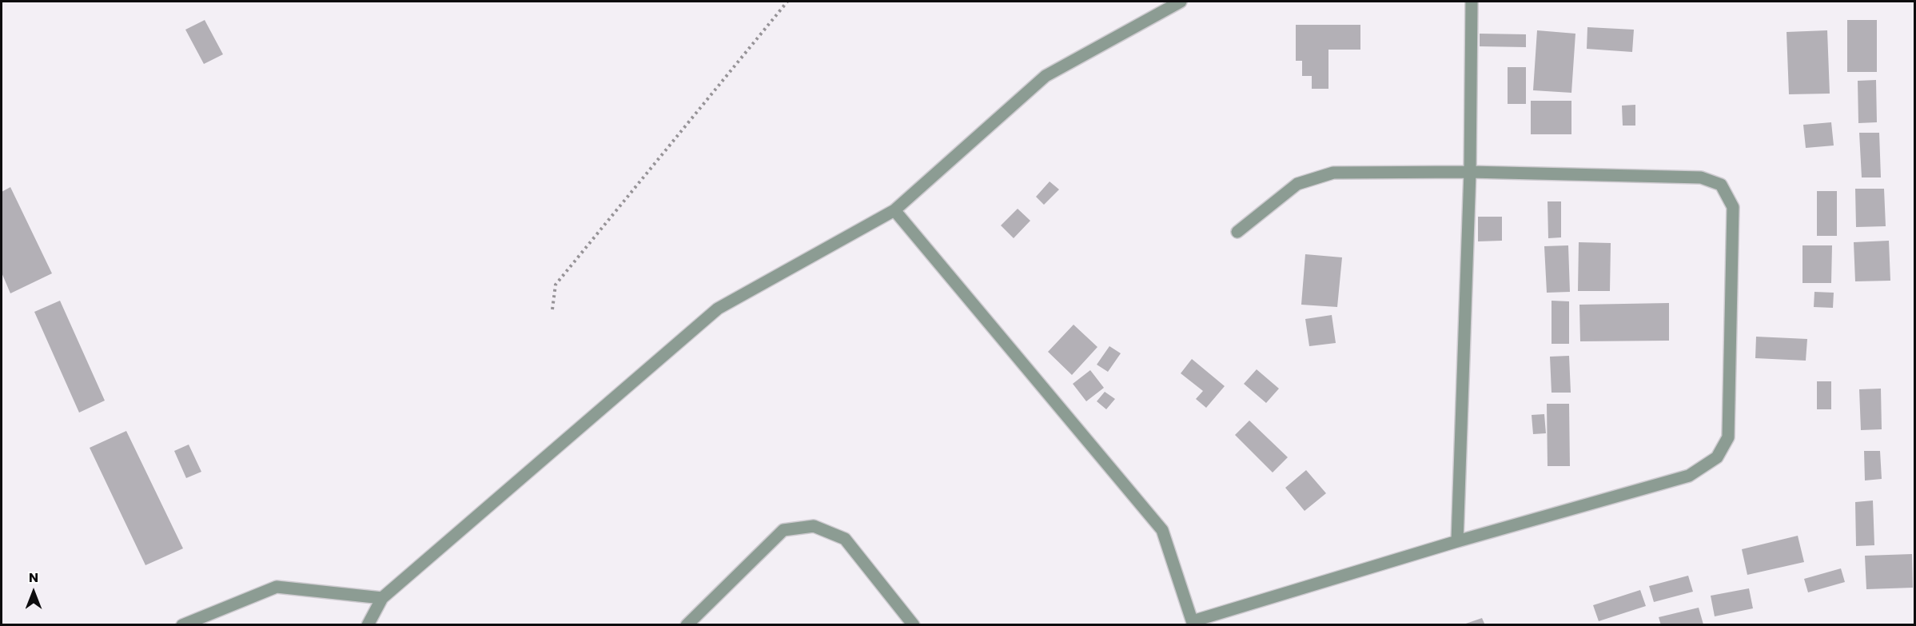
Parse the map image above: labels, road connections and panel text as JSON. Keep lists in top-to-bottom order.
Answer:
{
  "north": "top"
}
